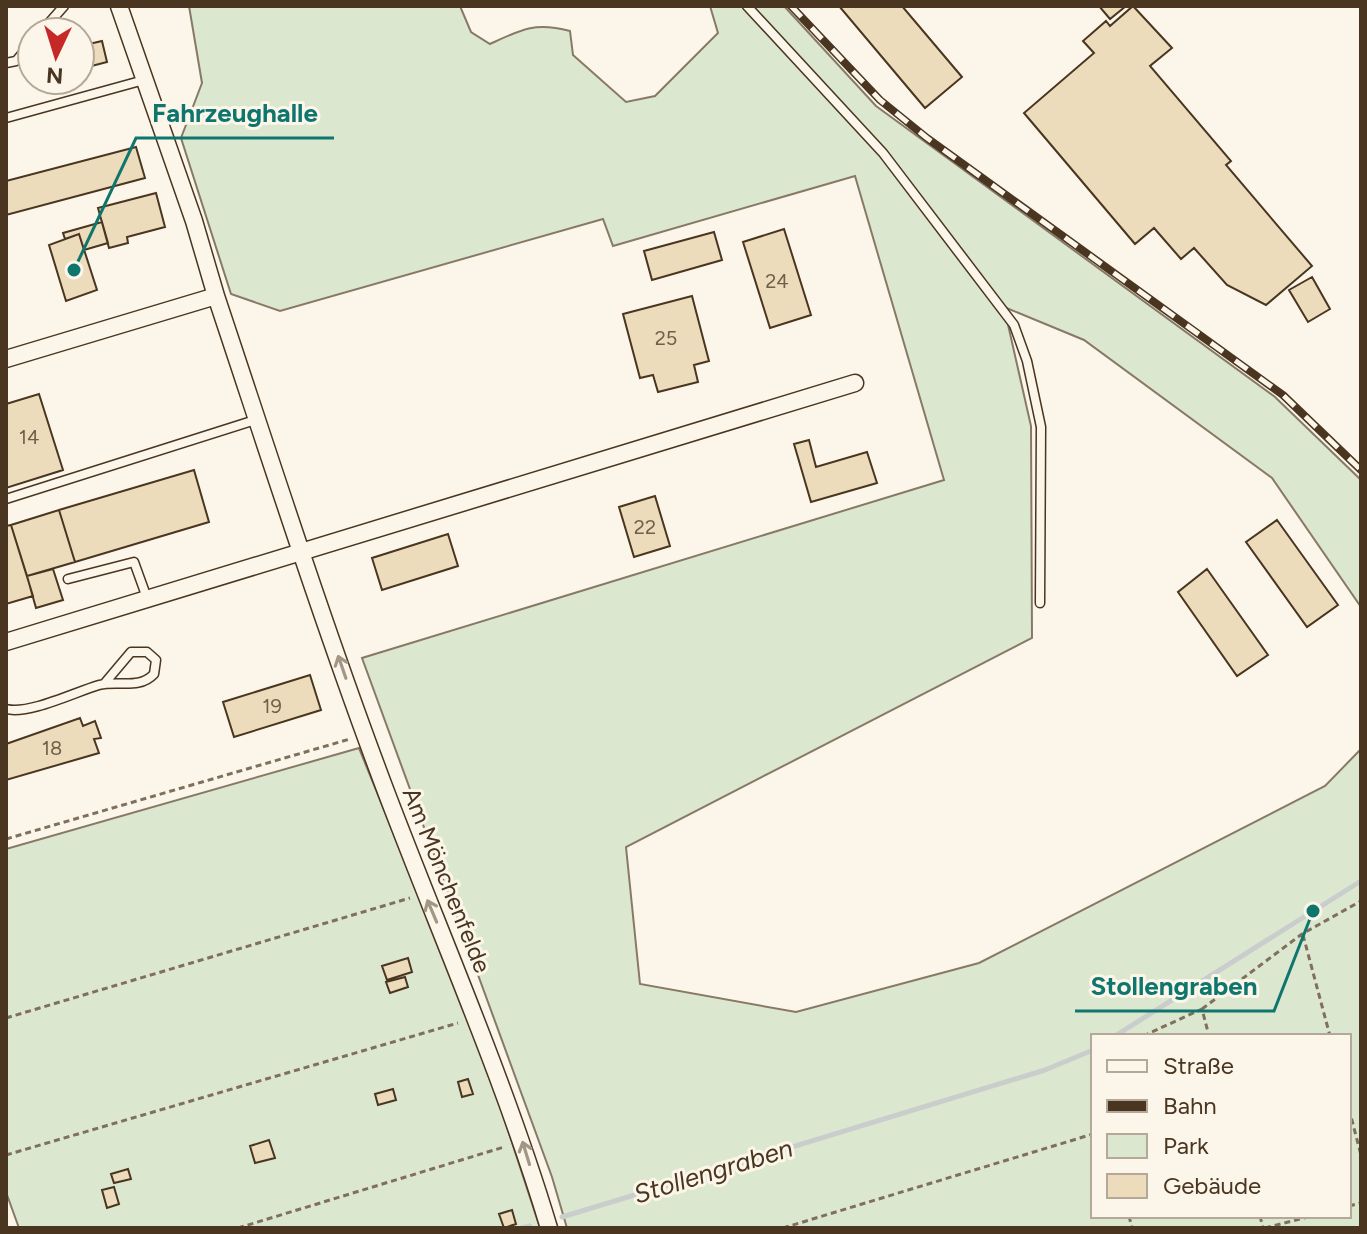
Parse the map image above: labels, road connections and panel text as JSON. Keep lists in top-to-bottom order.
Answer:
{
  "streets": {
    "street": ["Am Mönchenfelde"]
  },
  "water": ["Stollengraben"],
  "places": ["Fahrzeughalle", "Stollengraben"],
  "house_numbers": [
    "24",
    "25",
    "14",
    "22",
    "19",
    "18"
  ],
  "legend": [
    "Straße",
    "Bahn",
    "Park",
    "Gebäude"
  ],
  "north": "bottom"
}
